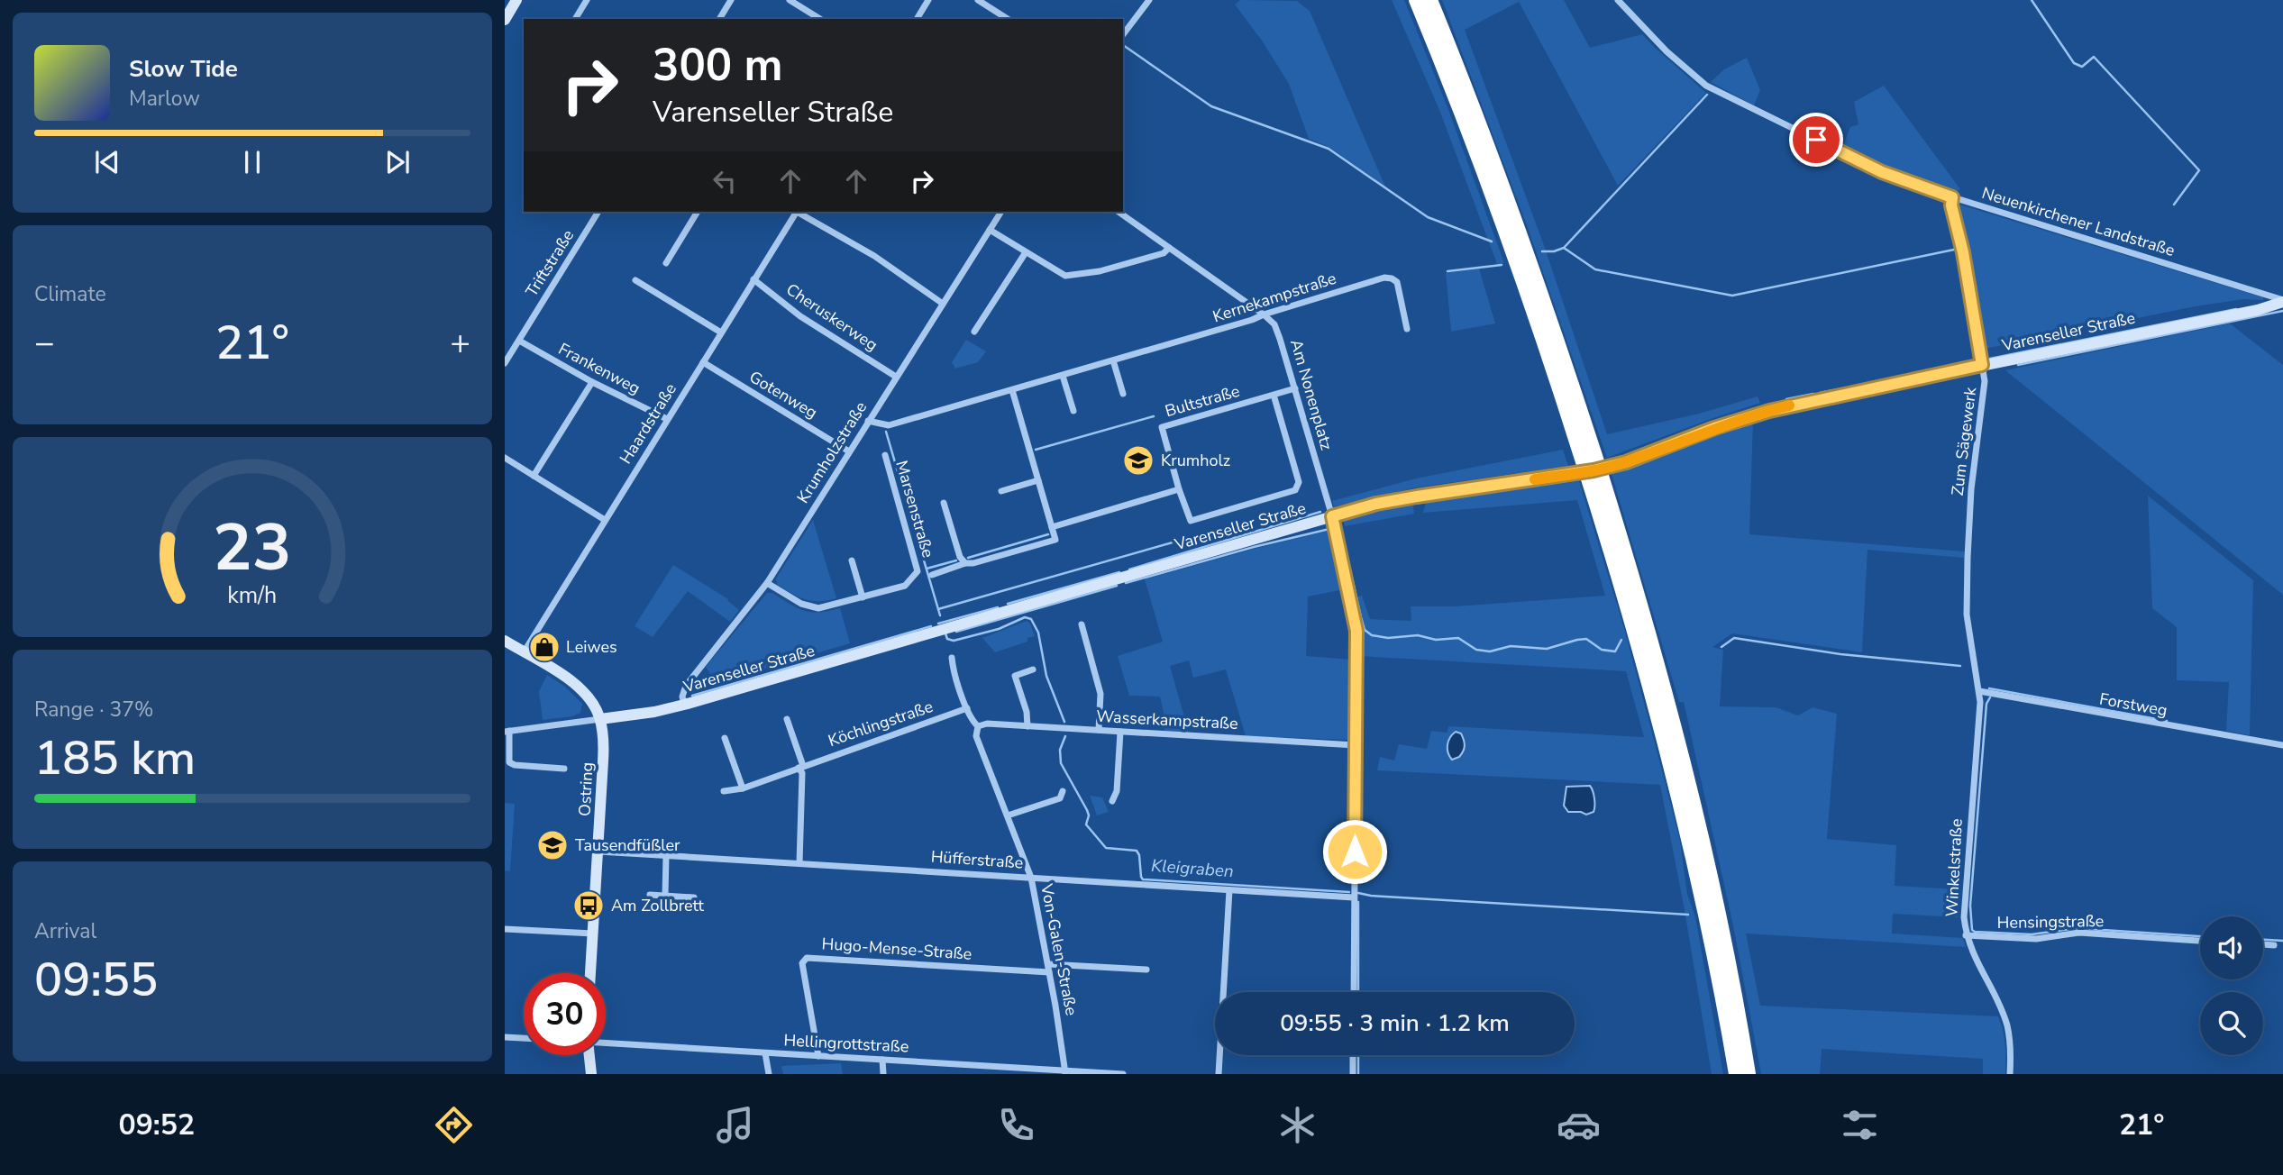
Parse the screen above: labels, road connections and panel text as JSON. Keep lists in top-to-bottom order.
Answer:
{
  "streets": {
    "main road": ["Varenseller Straße", "Ostring"],
    "street": [
      "Neuenkirchener Landstraße",
      "Triftstraße",
      "Kernekampstraße",
      "Cheruskerweg",
      "Frankenweg",
      "Gotenweg",
      "Am Nonenplatz",
      "Bultstraße",
      "Haardstraße",
      "Zum Sägewerk",
      "Krumholzstraße",
      "Marsenstraße",
      "Forstweg",
      "Wasserkampstraße",
      "Köchlingstraße",
      "Hüfferstraße",
      "Winkelstraße",
      "Hensingstraße",
      "Hugo-Mense-Straße",
      "Von-Galen-Straße",
      "Hellingrottstraße"
    ]
  },
  "crossings": [
    ["Neuenkirchener Landstraße", "Varenseller Straße"],
    ["Neuenkirchener Landstraße", "Zum Sägewerk"],
    ["Triftstraße", "Frankenweg"],
    ["Kernekampstraße", "Am Nonenplatz"],
    ["Kernekampstraße", "Krumholzstraße"],
    ["Cheruskerweg", "Haardstraße"],
    ["Cheruskerweg", "Krumholzstraße"],
    ["Varenseller Straße", "Am Nonenplatz"],
    ["Varenseller Straße", "Zum Sägewerk"],
    ["Varenseller Straße", "Krumholzstraße"],
    ["Varenseller Straße", "Ostring"],
    ["Frankenweg", "Haardstraße"],
    ["Gotenweg", "Haardstraße"],
    ["Gotenweg", "Krumholzstraße"],
    ["Am Nonenplatz", "Bultstraße"],
    ["Am Nonenplatz", "Wasserkampstraße"],
    ["Am Nonenplatz", "Hüfferstraße"],
    ["Haardstraße", "Ostring"],
    ["Zum Sägewerk", "Forstweg"],
    ["Zum Sägewerk", "Winkelstraße"],
    ["Forstweg", "Winkelstraße"],
    ["Wasserkampstraße", "Von-Galen-Straße"],
    ["Köchlingstraße", "Von-Galen-Straße"],
    ["Ostring", "Hüfferstraße"],
    ["Hüfferstraße", "Von-Galen-Straße"],
    ["Winkelstraße", "Hensingstraße"],
    ["Hugo-Mense-Straße", "Von-Galen-Straße"],
    ["Hugo-Mense-Straße", "Hellingrottstraße"],
    ["Von-Galen-Straße", "Hellingrottstraße"]
  ],
  "water": ["Kleigraben"],
  "places": {
    "school or university": ["Krumholz", "Tausendfüßler"],
    "shop": ["Leiwes"],
    "bus stop": ["Am Zollbrett"]
  },
  "page": {
    "turn": ["300 m", "Varenseller Straße"],
    "song": ["Slow Tide", "Marlow"],
    "tile": [
      "Climate",
      ["Range · 37%", "185 km"],
      ["Arrival", "09:55"]
    ],
    "heat": ["−", "21°", "+"],
    "limit": "30",
    "trip": "09:55 · 3 min · 1.2 km",
    "tabs": ["09:52", "21°"],
    "gauge": ["23", "km/h"]
  }
}
